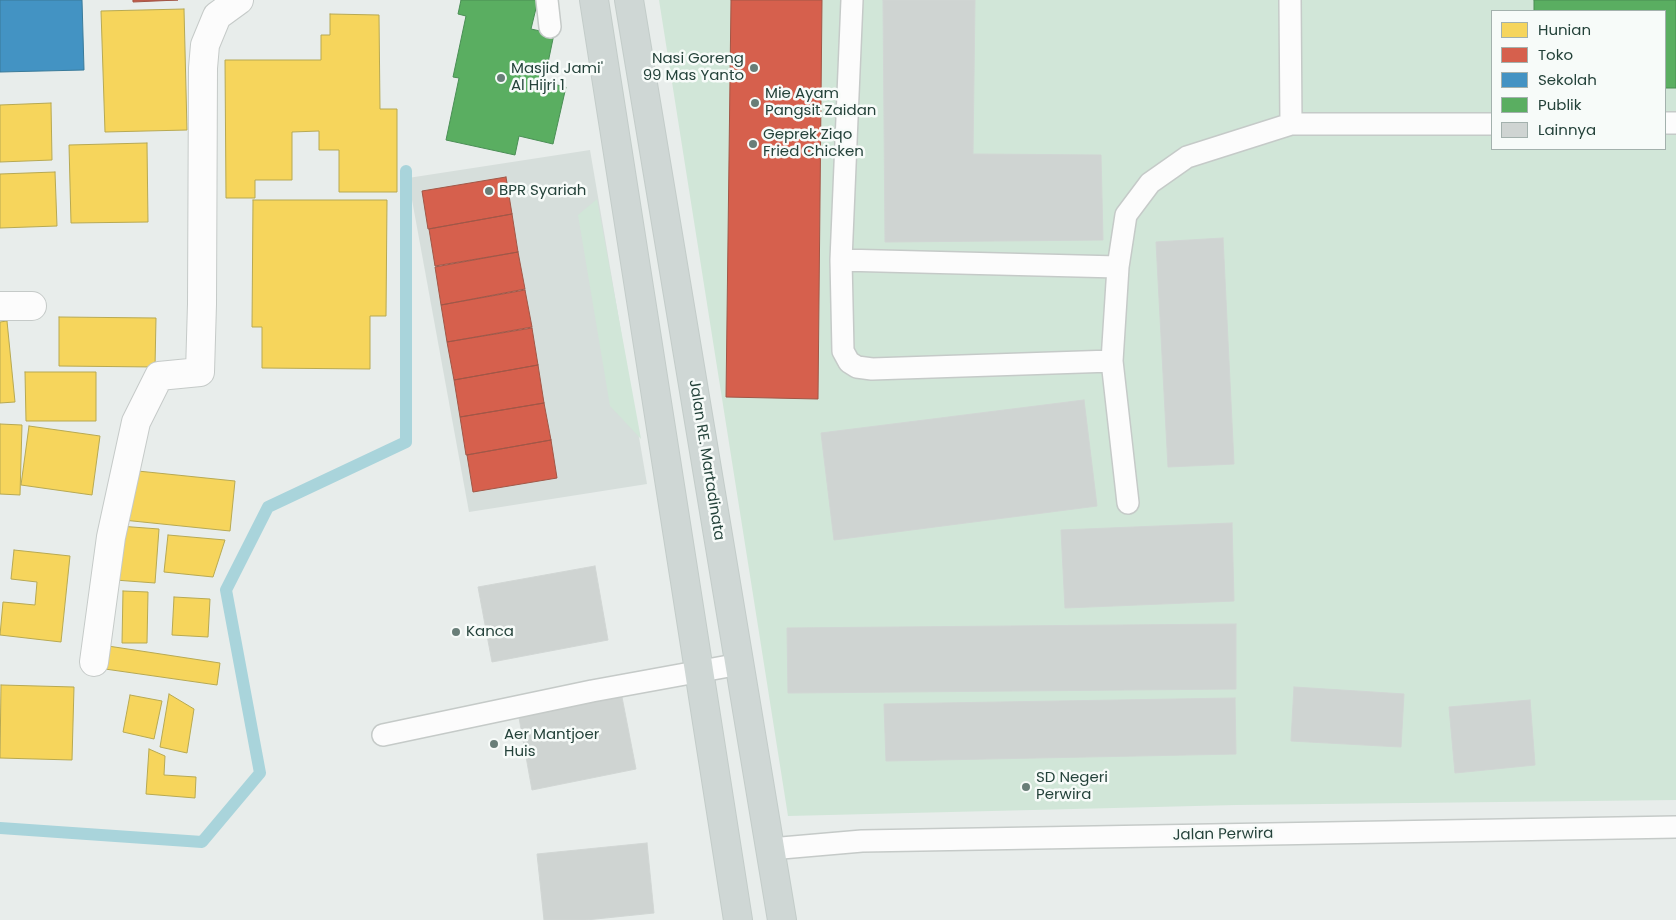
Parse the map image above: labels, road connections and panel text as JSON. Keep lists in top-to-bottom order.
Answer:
{
  "streets": {
    "main road": ["Jalan RE. Martadinata"],
    "lane": ["Jalan Perwira"]
  },
  "crossings": [
    ["Jalan RE. Martadinata", "Jalan Perwira"]
  ],
  "places": [
    "Nasi Goreng 99 Mas Yanto",
    "Masjid Jami' Al Hijri 1",
    "Mie Ayam Pangsit Zaidan",
    "Geprek Ziqo Fried Chicken",
    "BPR Syariah",
    "Kanca",
    "Aer Mantjoer Huis",
    "SD Negeri Perwira"
  ],
  "legend": [
    "Hunian",
    "Toko",
    "Sekolah",
    "Publik",
    "Lainnya"
  ]
}
